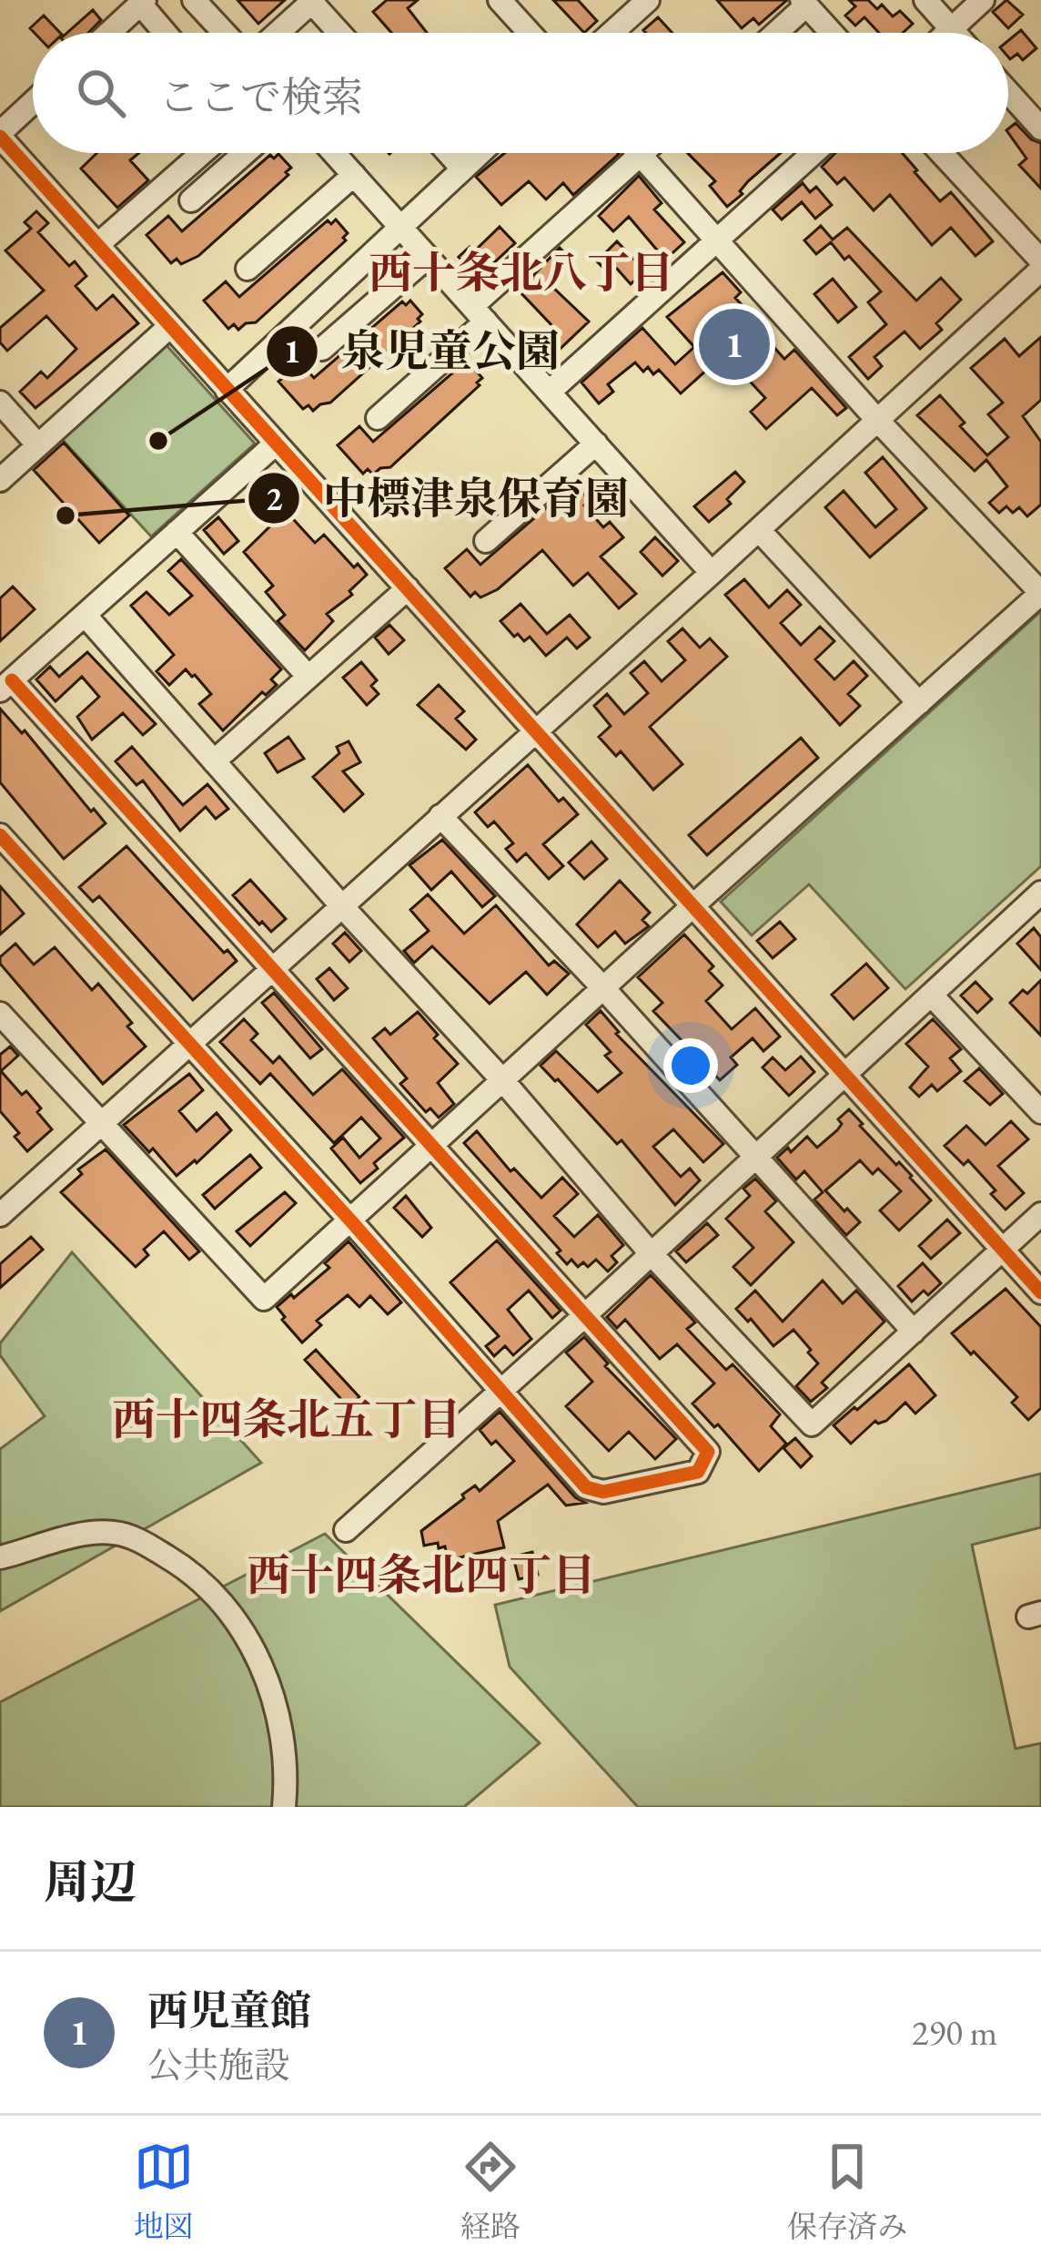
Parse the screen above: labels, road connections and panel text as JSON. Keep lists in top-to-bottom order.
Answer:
{
  "districts": ["西十条北八丁目", "西十四条北五丁目", "西十四条北四丁目"],
  "places": ["泉児童公園", "中標津泉保育園"],
  "page": {
    "search": "ここで検索",
    "pins": "1",
    "heading": "周辺",
    "list": [
      {
        "mark": "1",
        "name": "西児童館",
        "note": "公共施設",
        "value": "290 m"
      }
    ],
    "nav": ["地図", "経路", "保存済み"]
  }
}
